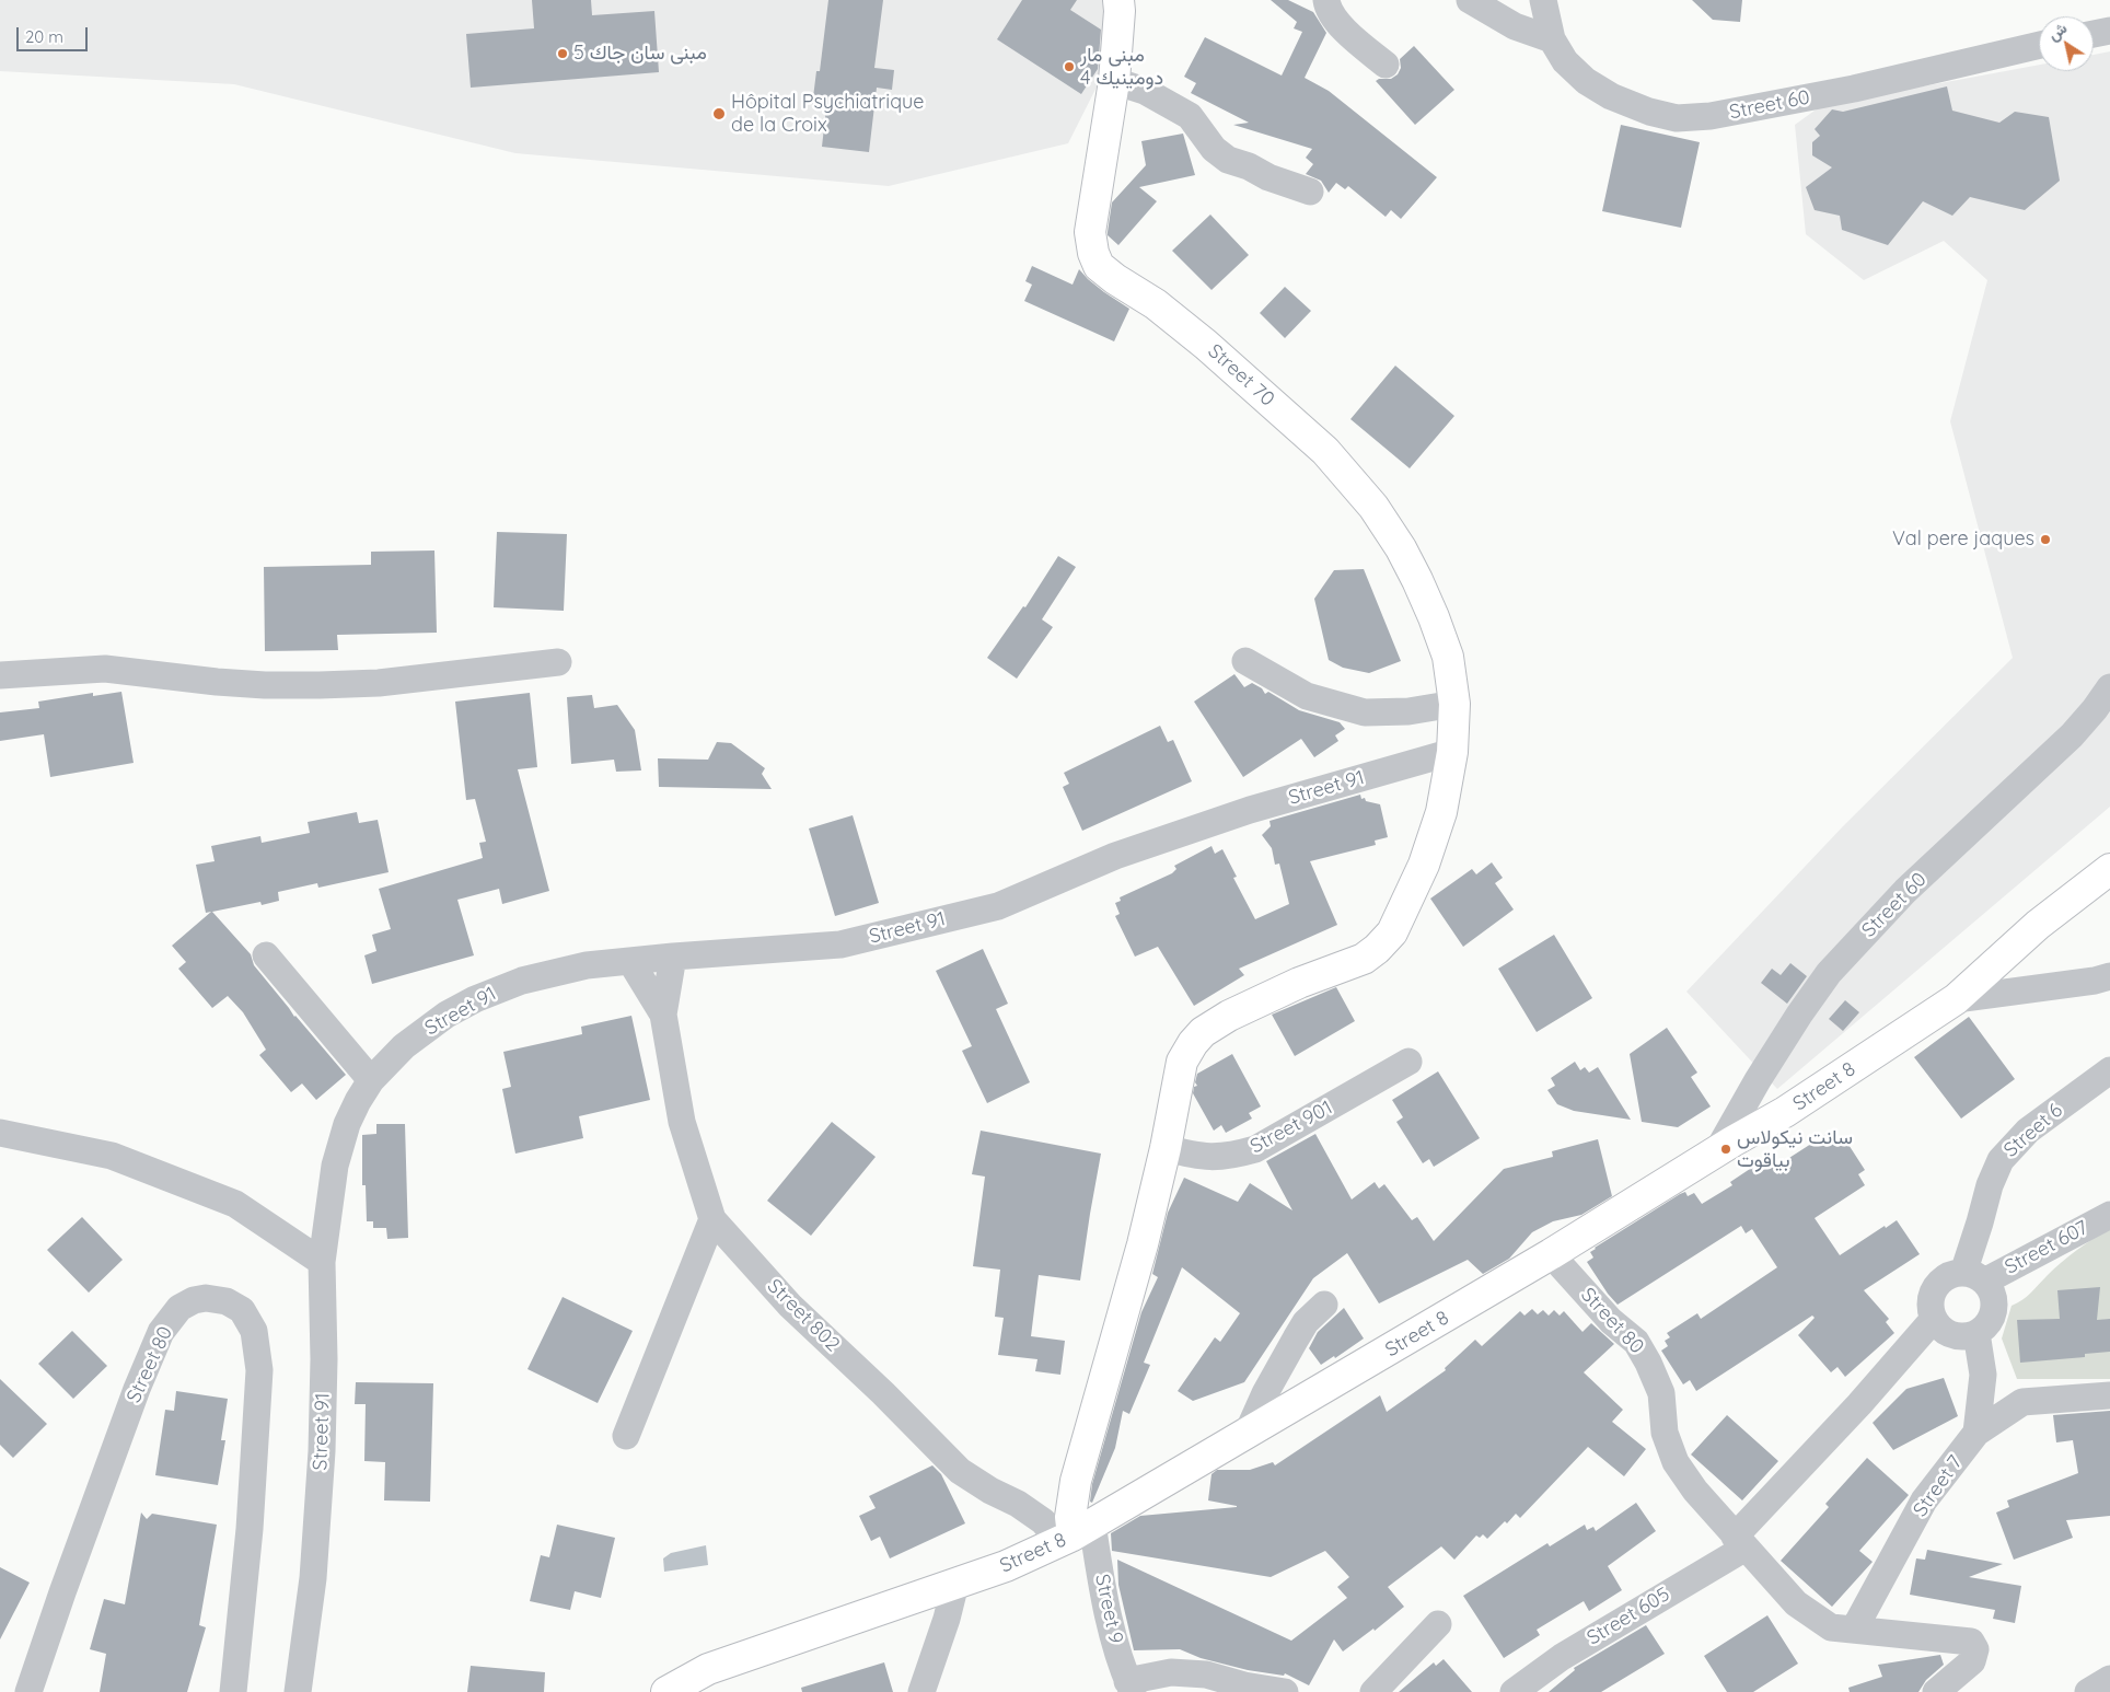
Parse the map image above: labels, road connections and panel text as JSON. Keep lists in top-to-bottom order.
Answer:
{
  "streets": {
    "street": [
      "Street 60",
      "Street 70",
      "Street 91",
      "Street 8",
      "Street 901",
      "Street 6",
      "Street 607",
      "Street 802",
      "Street 80",
      "Street 7",
      "Street 9",
      "Street 605"
    ]
  },
  "crossings": [
    ["Street 60", "Street 8"],
    ["Street 70", "Street 91"],
    ["Street 70", "Street 8"],
    ["Street 70", "Street 901"],
    ["Street 70", "Street 802"],
    ["Street 70", "Street 9"],
    ["Street 91", "Street 802"],
    ["Street 8", "Street 802"],
    ["Street 8", "Street 80"],
    ["Street 8", "Street 9"],
    ["Street 6", "Street 607"],
    ["Street 6", "Street 605"],
    ["Street 607", "Street 605"],
    ["Street 802", "Street 9"],
    ["Street 80", "Street 7"],
    ["Street 80", "Street 605"]
  ],
  "places": [
    "مبنى سان جاك 5",
    "مبنى مار دومينيك 4",
    "Hôpital Psychiatrique de la Croix",
    "Val pere jaques",
    "سانت نيكولاس بياقوت"
  ],
  "scale_bar": "20 m",
  "north": "top left"
}
